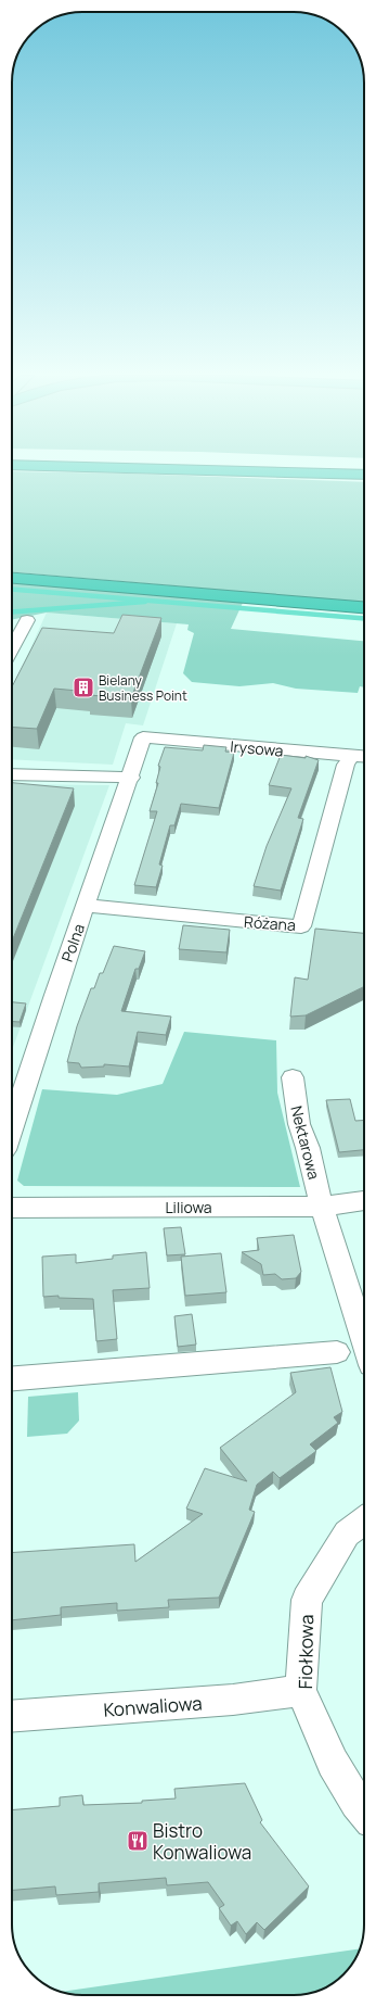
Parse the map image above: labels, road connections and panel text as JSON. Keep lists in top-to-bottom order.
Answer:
{
  "streets": {
    "street": [
      "Irysowa",
      "Różana",
      "Polna",
      "Nektarowa",
      "Liliowa",
      "Fiołkowa",
      "Konwaliowa"
    ]
  },
  "crossings": [
    ["Irysowa", "Różana"],
    ["Irysowa", "Polna"],
    ["Różana", "Polna"],
    ["Nektarowa", "Liliowa"],
    ["Fiołkowa", "Konwaliowa"]
  ],
  "places": {
    "building": ["Bielany Business Point"],
    "restaurant": ["Bistro Konwaliowa"]
  }
}
